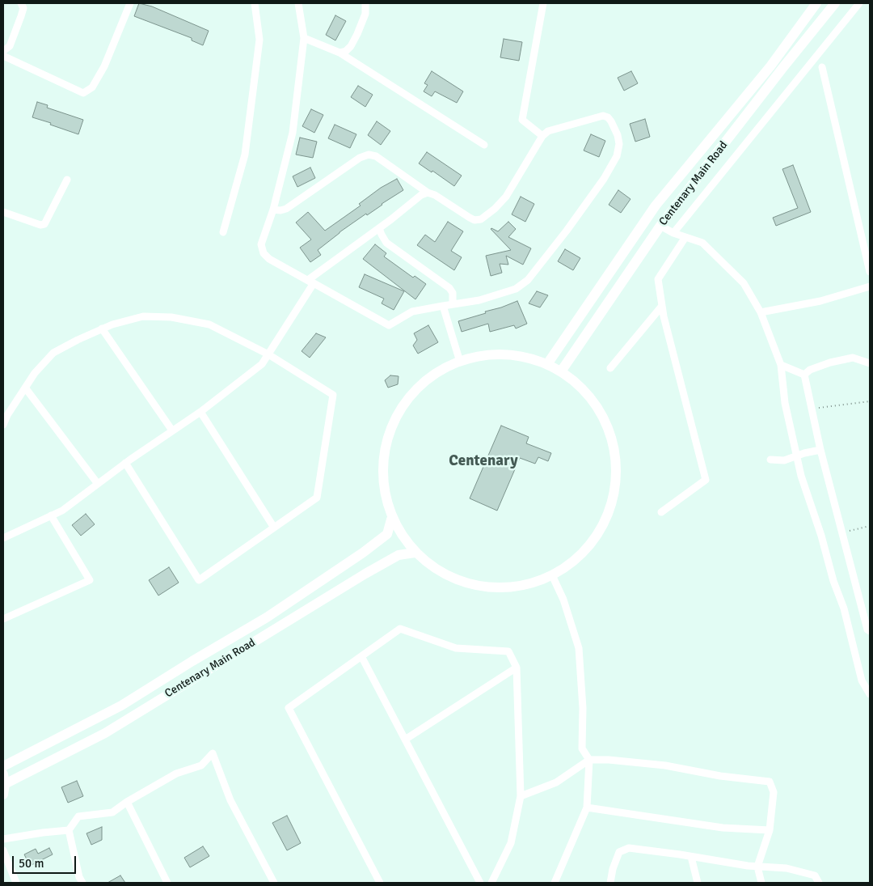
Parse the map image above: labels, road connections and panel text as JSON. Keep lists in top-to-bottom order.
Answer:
{
  "streets": {
    "street": ["Centenary Main Road"]
  },
  "districts": ["Centenary"],
  "scale_bar": "50 m"
}
